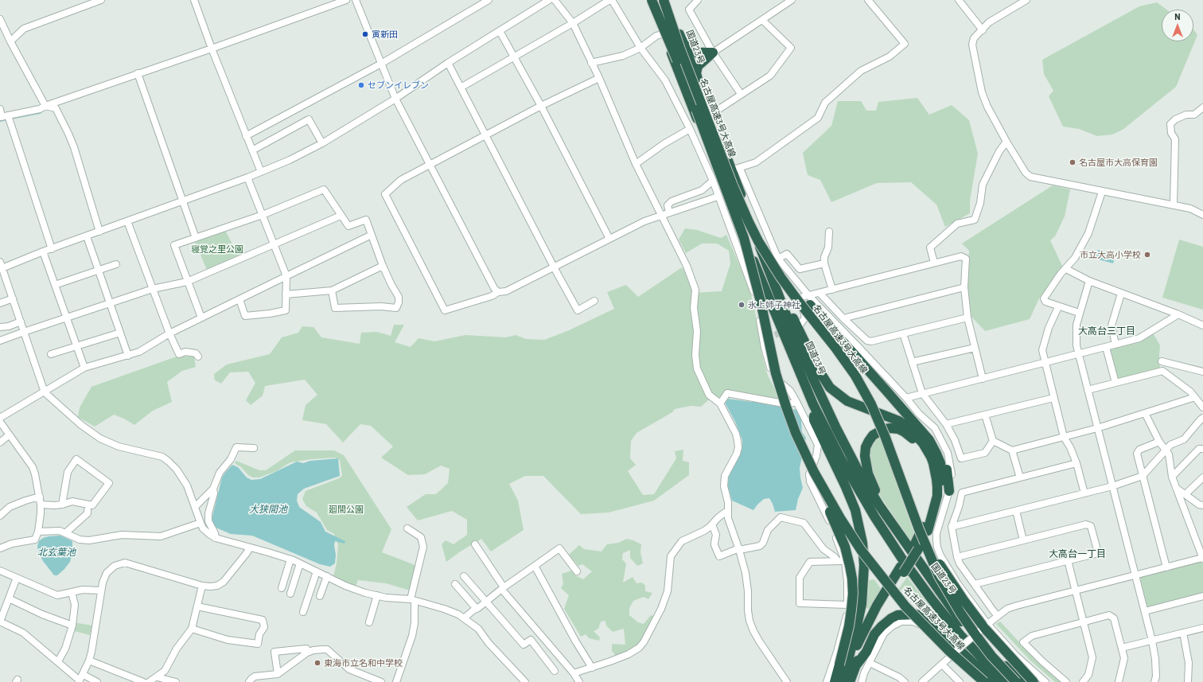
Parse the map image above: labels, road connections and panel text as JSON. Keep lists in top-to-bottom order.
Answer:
{
  "streets": {
    "highway": ["国道23号", "名古屋高速3号大高線"]
  },
  "crossings": [
    ["国道23号", "名古屋高速3号大高線"]
  ],
  "districts": ["大高台三丁目", "大高台一丁目"],
  "water": ["大狭間池", "北玄葉池"],
  "parks": ["寝覚之里公園", "廻間公園"],
  "places": [
    "寅新田",
    "セブンイレブン",
    "名古屋市大高保育園",
    "市立大高小学校",
    "氷上姉子神社",
    "東海市立名和中学校"
  ],
  "north": "top"
}
